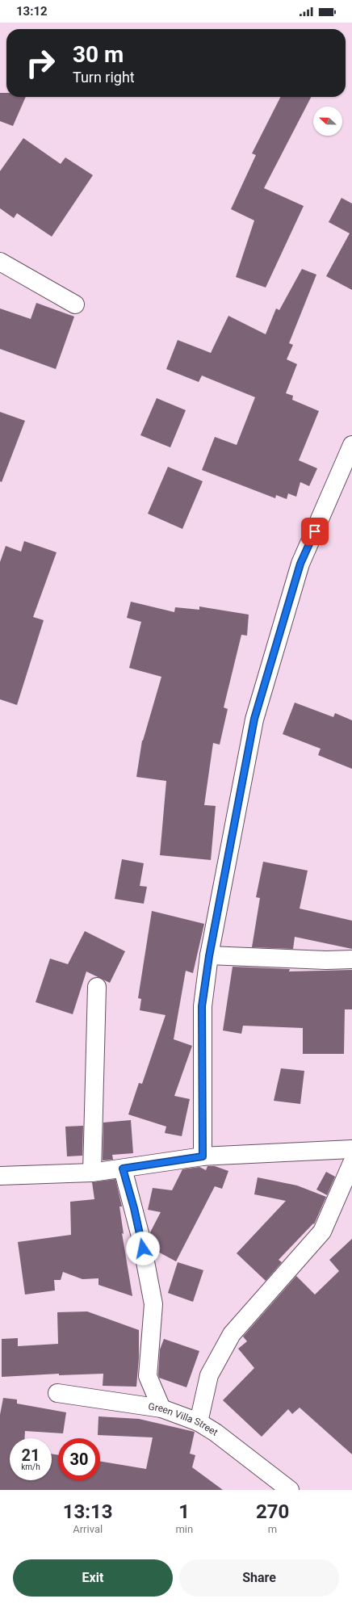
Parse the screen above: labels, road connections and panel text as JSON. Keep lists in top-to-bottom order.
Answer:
{
  "streets": {
    "street": ["Green Villa Street"]
  },
  "north": "left",
  "page": {
    "status": "13:12",
    "turn": ["30 m", "Turn right"],
    "speed": "21 km/h",
    "limit": "30",
    "eta": [
      "13:13",
      "Arrival",
      "1",
      "min",
      "270",
      "m"
    ],
    "buttons": ["Exit", "Share"]
  }
}
